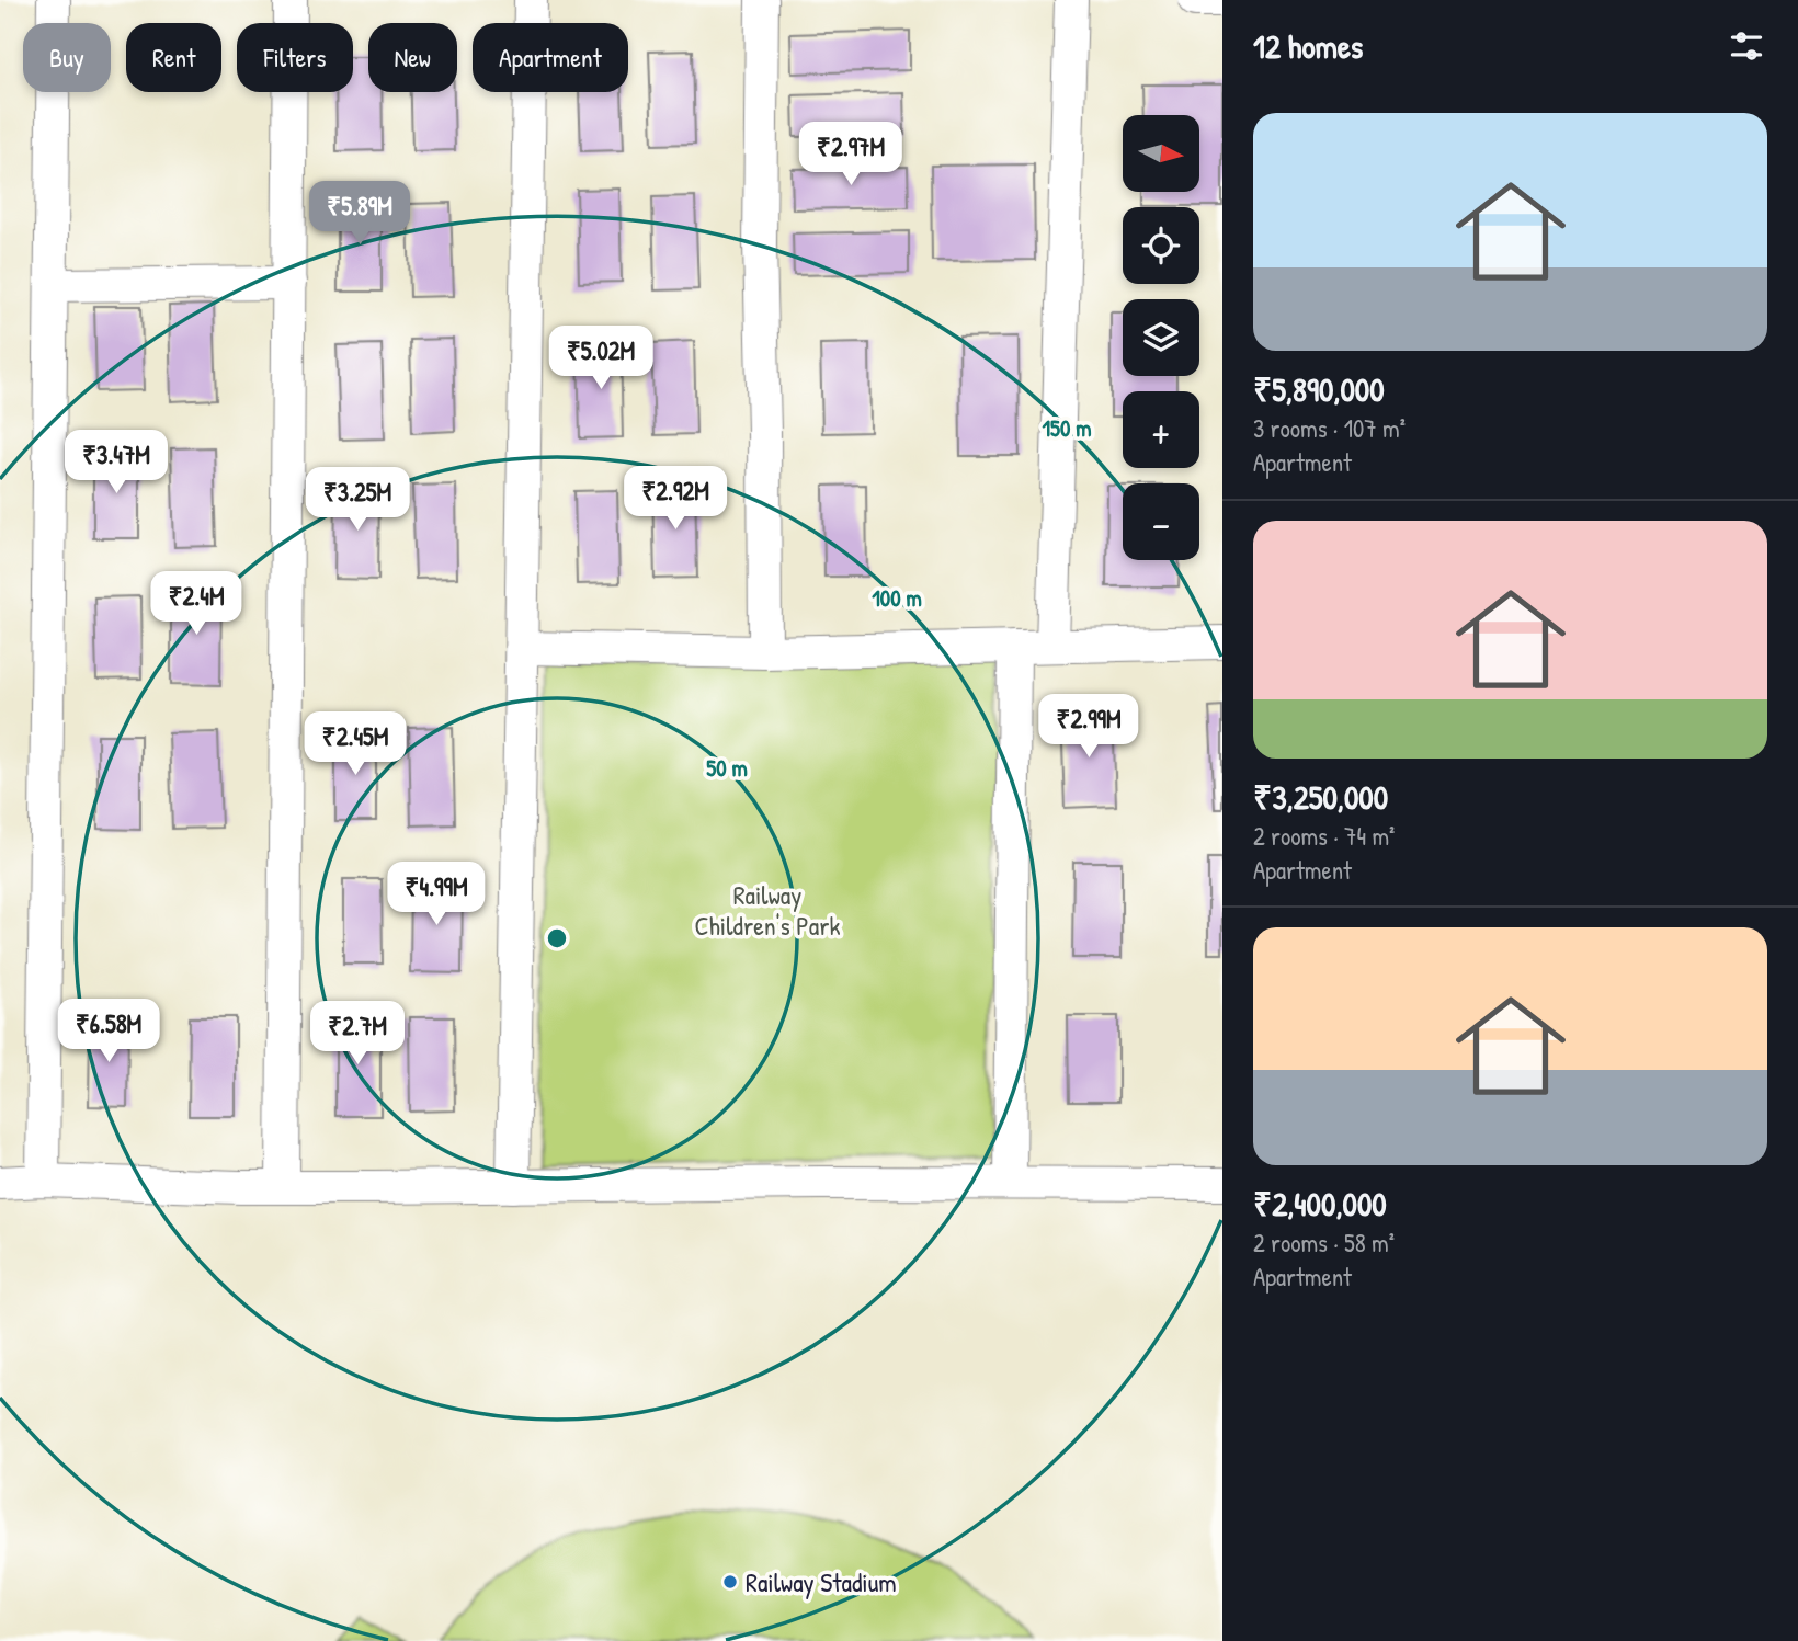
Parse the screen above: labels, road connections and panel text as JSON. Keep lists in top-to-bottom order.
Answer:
{
  "parks": ["Railway Children's Park"],
  "places": ["Railway Stadium"],
  "north": "right",
  "page": {
    "heading": "12 homes",
    "chip": [
      "Buy",
      "Rent",
      "Filters",
      "New",
      "Apartment"
    ],
    "list": [
      {
        "name": "₹5,890,000",
        "note": "3 rooms · 107 m² · Apartment"
      },
      {
        "name": "₹3,250,000",
        "note": "2 rooms · 74 m² · Apartment"
      },
      {
        "name": "₹2,400,000",
        "note": "2 rooms · 58 m² · Apartment"
      }
    ],
    "map_buttons": ["+", "−"],
    "price": [
      "₹2.97M",
      "₹5.89M",
      "₹5.02M",
      "₹3.47M",
      "₹2.92M",
      "₹3.25M",
      "₹2.4M",
      "₹2.99M",
      "₹2.45M",
      "₹4.99M",
      "₹6.58M",
      "₹2.7M"
    ]
  },
  "rings": ["150 m", "100 m", "50 m"]
}
